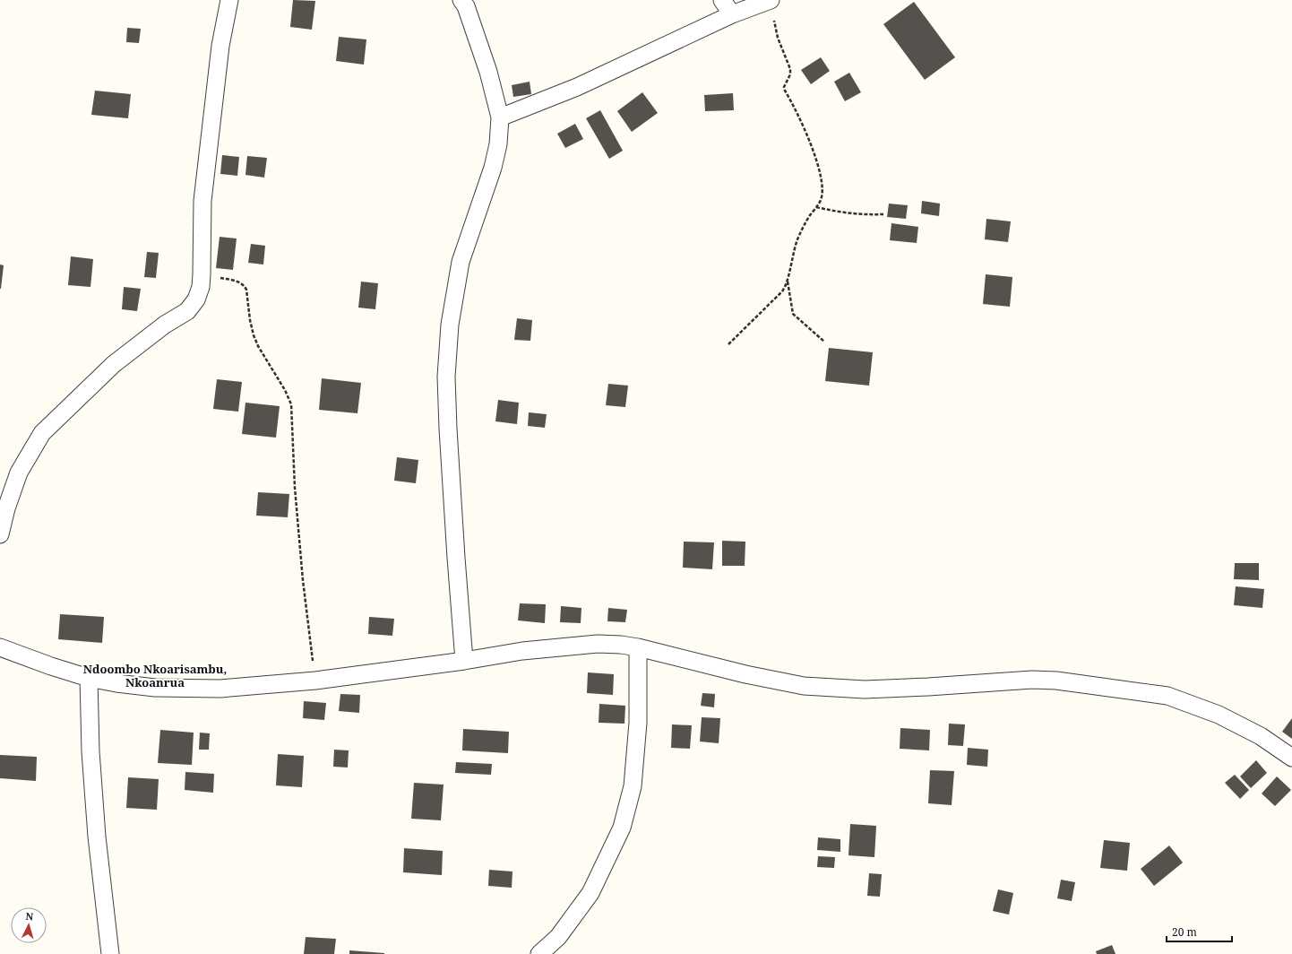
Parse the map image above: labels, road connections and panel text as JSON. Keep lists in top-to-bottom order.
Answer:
{
  "districts": ["Ndoombo Nkoarisambu, Nkoanrua"],
  "scale_bar": "20 m",
  "north": "top"
}
